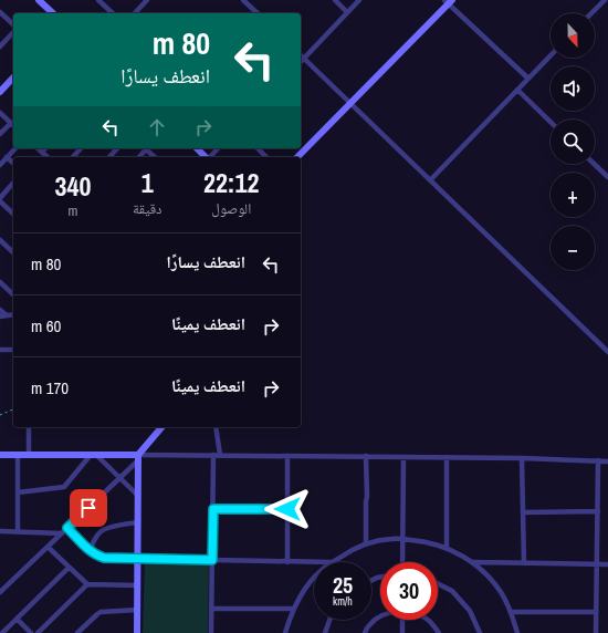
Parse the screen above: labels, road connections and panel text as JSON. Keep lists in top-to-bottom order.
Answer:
{
  "north": "bottom",
  "page": {
    "map_buttons": ["+", "−"],
    "turn": ["80 m", "انعطف يسارًا"],
    "eta": [
      "22:12",
      "الوصول",
      "1",
      "دقيقة",
      "340",
      "m"
    ],
    "list": [
      {
        "name": "انعطف يسارًا",
        "value": "80 m"
      },
      {
        "name": "انعطف يمينًا",
        "value": "60 m"
      },
      {
        "name": "انعطف يمينًا",
        "value": "170 m"
      }
    ],
    "speed": "25 km/h",
    "limit": "30"
  }
}
